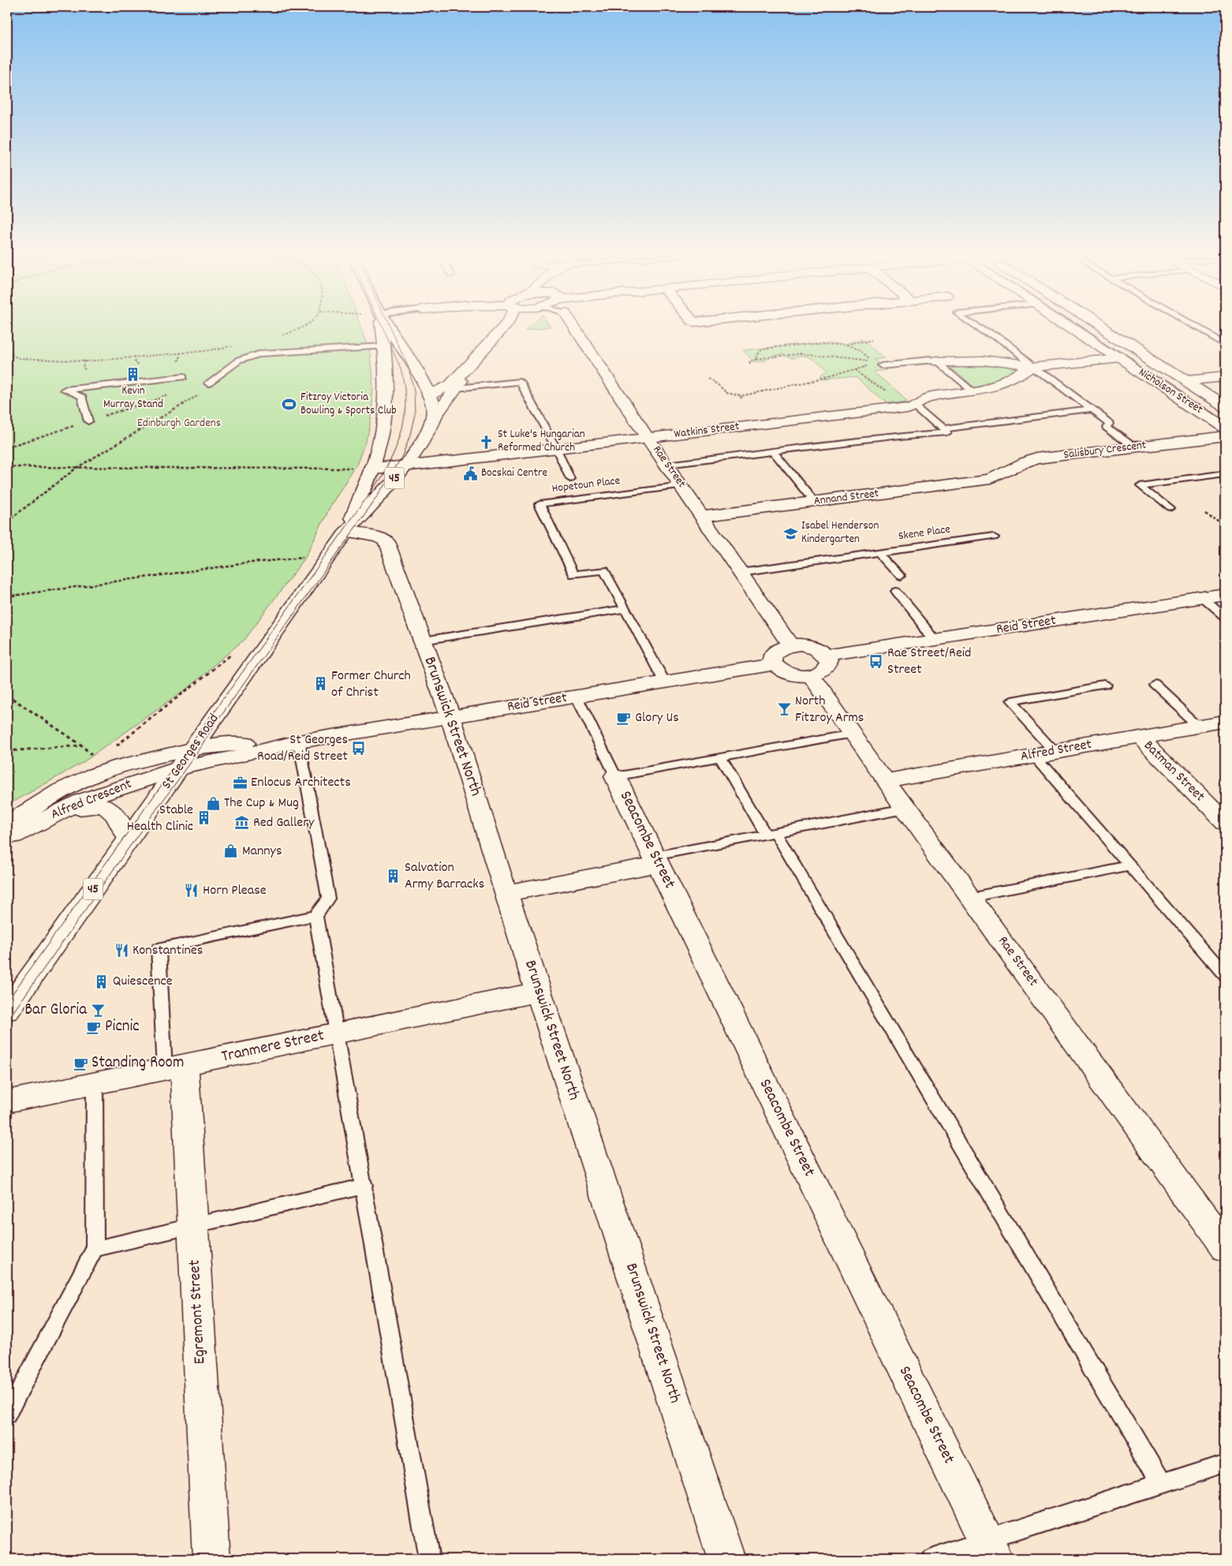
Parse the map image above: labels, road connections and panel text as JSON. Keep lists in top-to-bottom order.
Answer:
{
  "streets": {
    "main road": [
      "Nicholson Street",
      "Watkins Street",
      "Salisbury Crescent",
      "Rae Street",
      "45",
      "Annand Street",
      "Reid Street",
      "Brunswick Street North",
      "Alfred Street",
      "St Georges Road",
      "Batman Street",
      "Alfred Crescent",
      "Seacombe Street",
      "Tranmere Street",
      "Egremont Street"
    ],
    "lane": ["Hopetoun Place", "Skene Place"]
  },
  "crossings": [
    ["Watkins Street", "Rae Street"],
    ["Watkins Street", "St Georges Road"],
    ["Salisbury Crescent", "Annand Street"],
    ["Rae Street", "Hopetoun Place"],
    ["Rae Street", "Annand Street"],
    ["Rae Street", "Skene Place"],
    ["Rae Street", "Alfred Street"],
    ["45", "St Georges Road"],
    ["Hopetoun Place", "Reid Street"],
    ["Reid Street", "Brunswick Street North"],
    ["Reid Street", "St Georges Road"],
    ["Reid Street", "Alfred Crescent"],
    ["Reid Street", "Seacombe Street"],
    ["Brunswick Street North", "St Georges Road"],
    ["Brunswick Street North", "Tranmere Street"],
    ["Alfred Street", "Batman Street"],
    ["St Georges Road", "Alfred Crescent"],
    ["Tranmere Street", "Egremont Street"]
  ],
  "parks": ["Edinburgh Gardens"],
  "places": {
    "building": [
      "Kevin Murray Stand",
      "Former Church of Christ",
      "Stable Health Clinic",
      "Salvation Army Barracks",
      "Quiescence"
    ],
    "sports": ["Fitzroy Victoria Bowling & Sports Club"],
    "church": ["St Luke's Hungarian Reformed Church"],
    "public building": ["Bocskai Centre"],
    "school or university": ["Isabel Henderson Kindergarten"],
    "bus stop": ["Rae Street/Reid Street", "St Georges Road/Reid Street"],
    "bar": ["North Fitzroy Arms", "Bar Gloria"],
    "cafe": ["Glory Us", "Picnic", "Standing Room"],
    "office": ["Enlocus Architects"],
    "shop": ["The Cup & Mug", "Mannys"],
    "museum": ["Red Gallery"],
    "restaurant": ["Horn Please", "Konstantines"]
  }
}
